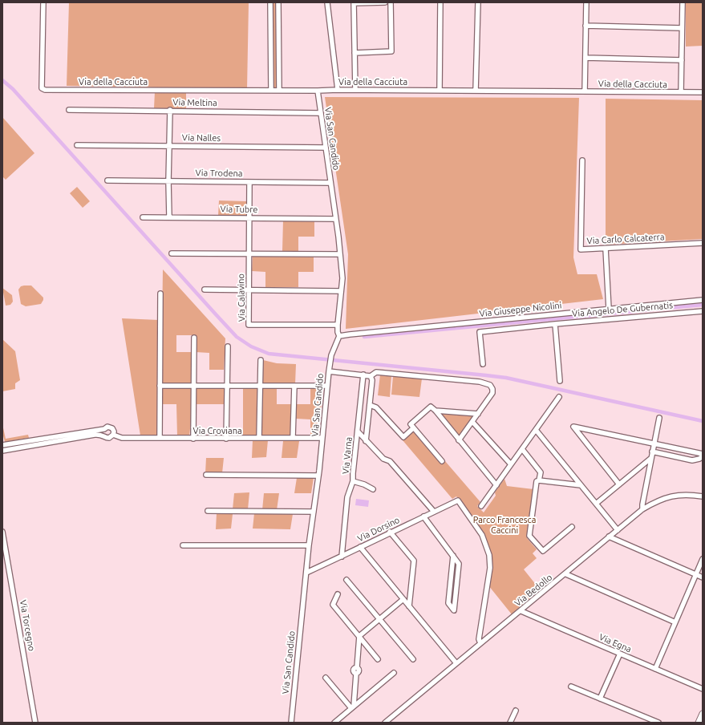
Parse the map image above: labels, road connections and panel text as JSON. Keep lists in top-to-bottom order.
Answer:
{
  "streets": {
    "street": [
      "Via della Cacciuta",
      "Via Meltina",
      "Via Nalles",
      "Via San Candido",
      "Via Trodena",
      "Via Tubre",
      "Via Carlo Calcaterra",
      "Via Calavino",
      "Via Giuseppe Nicolini",
      "Via Angelo De Gubernatis",
      "Via Croviana",
      "Via Varna",
      "Via Dorsino",
      "Via Bedollo",
      "Via Torcegno",
      "Via Egna"
    ]
  },
  "crossings": [
    ["Via della Cacciuta", "Via San Candido"],
    ["Via Meltina", "Via San Candido"],
    ["Via Nalles", "Via San Candido"],
    ["Via San Candido", "Via Trodena"],
    ["Via San Candido", "Via Tubre"],
    ["Via San Candido", "Via Calavino"],
    ["Via San Candido", "Via Giuseppe Nicolini"],
    ["Via San Candido", "Via Croviana"],
    ["Via San Candido", "Via Dorsino"],
    ["Via Trodena", "Via Calavino"],
    ["Via Tubre", "Via Calavino"],
    ["Via Varna", "Via Dorsino"],
    ["Via Dorsino", "Via Bedollo"],
    ["Via Bedollo", "Via Egna"]
  ],
  "parks": ["Parco Francesca Caccini"]
}
